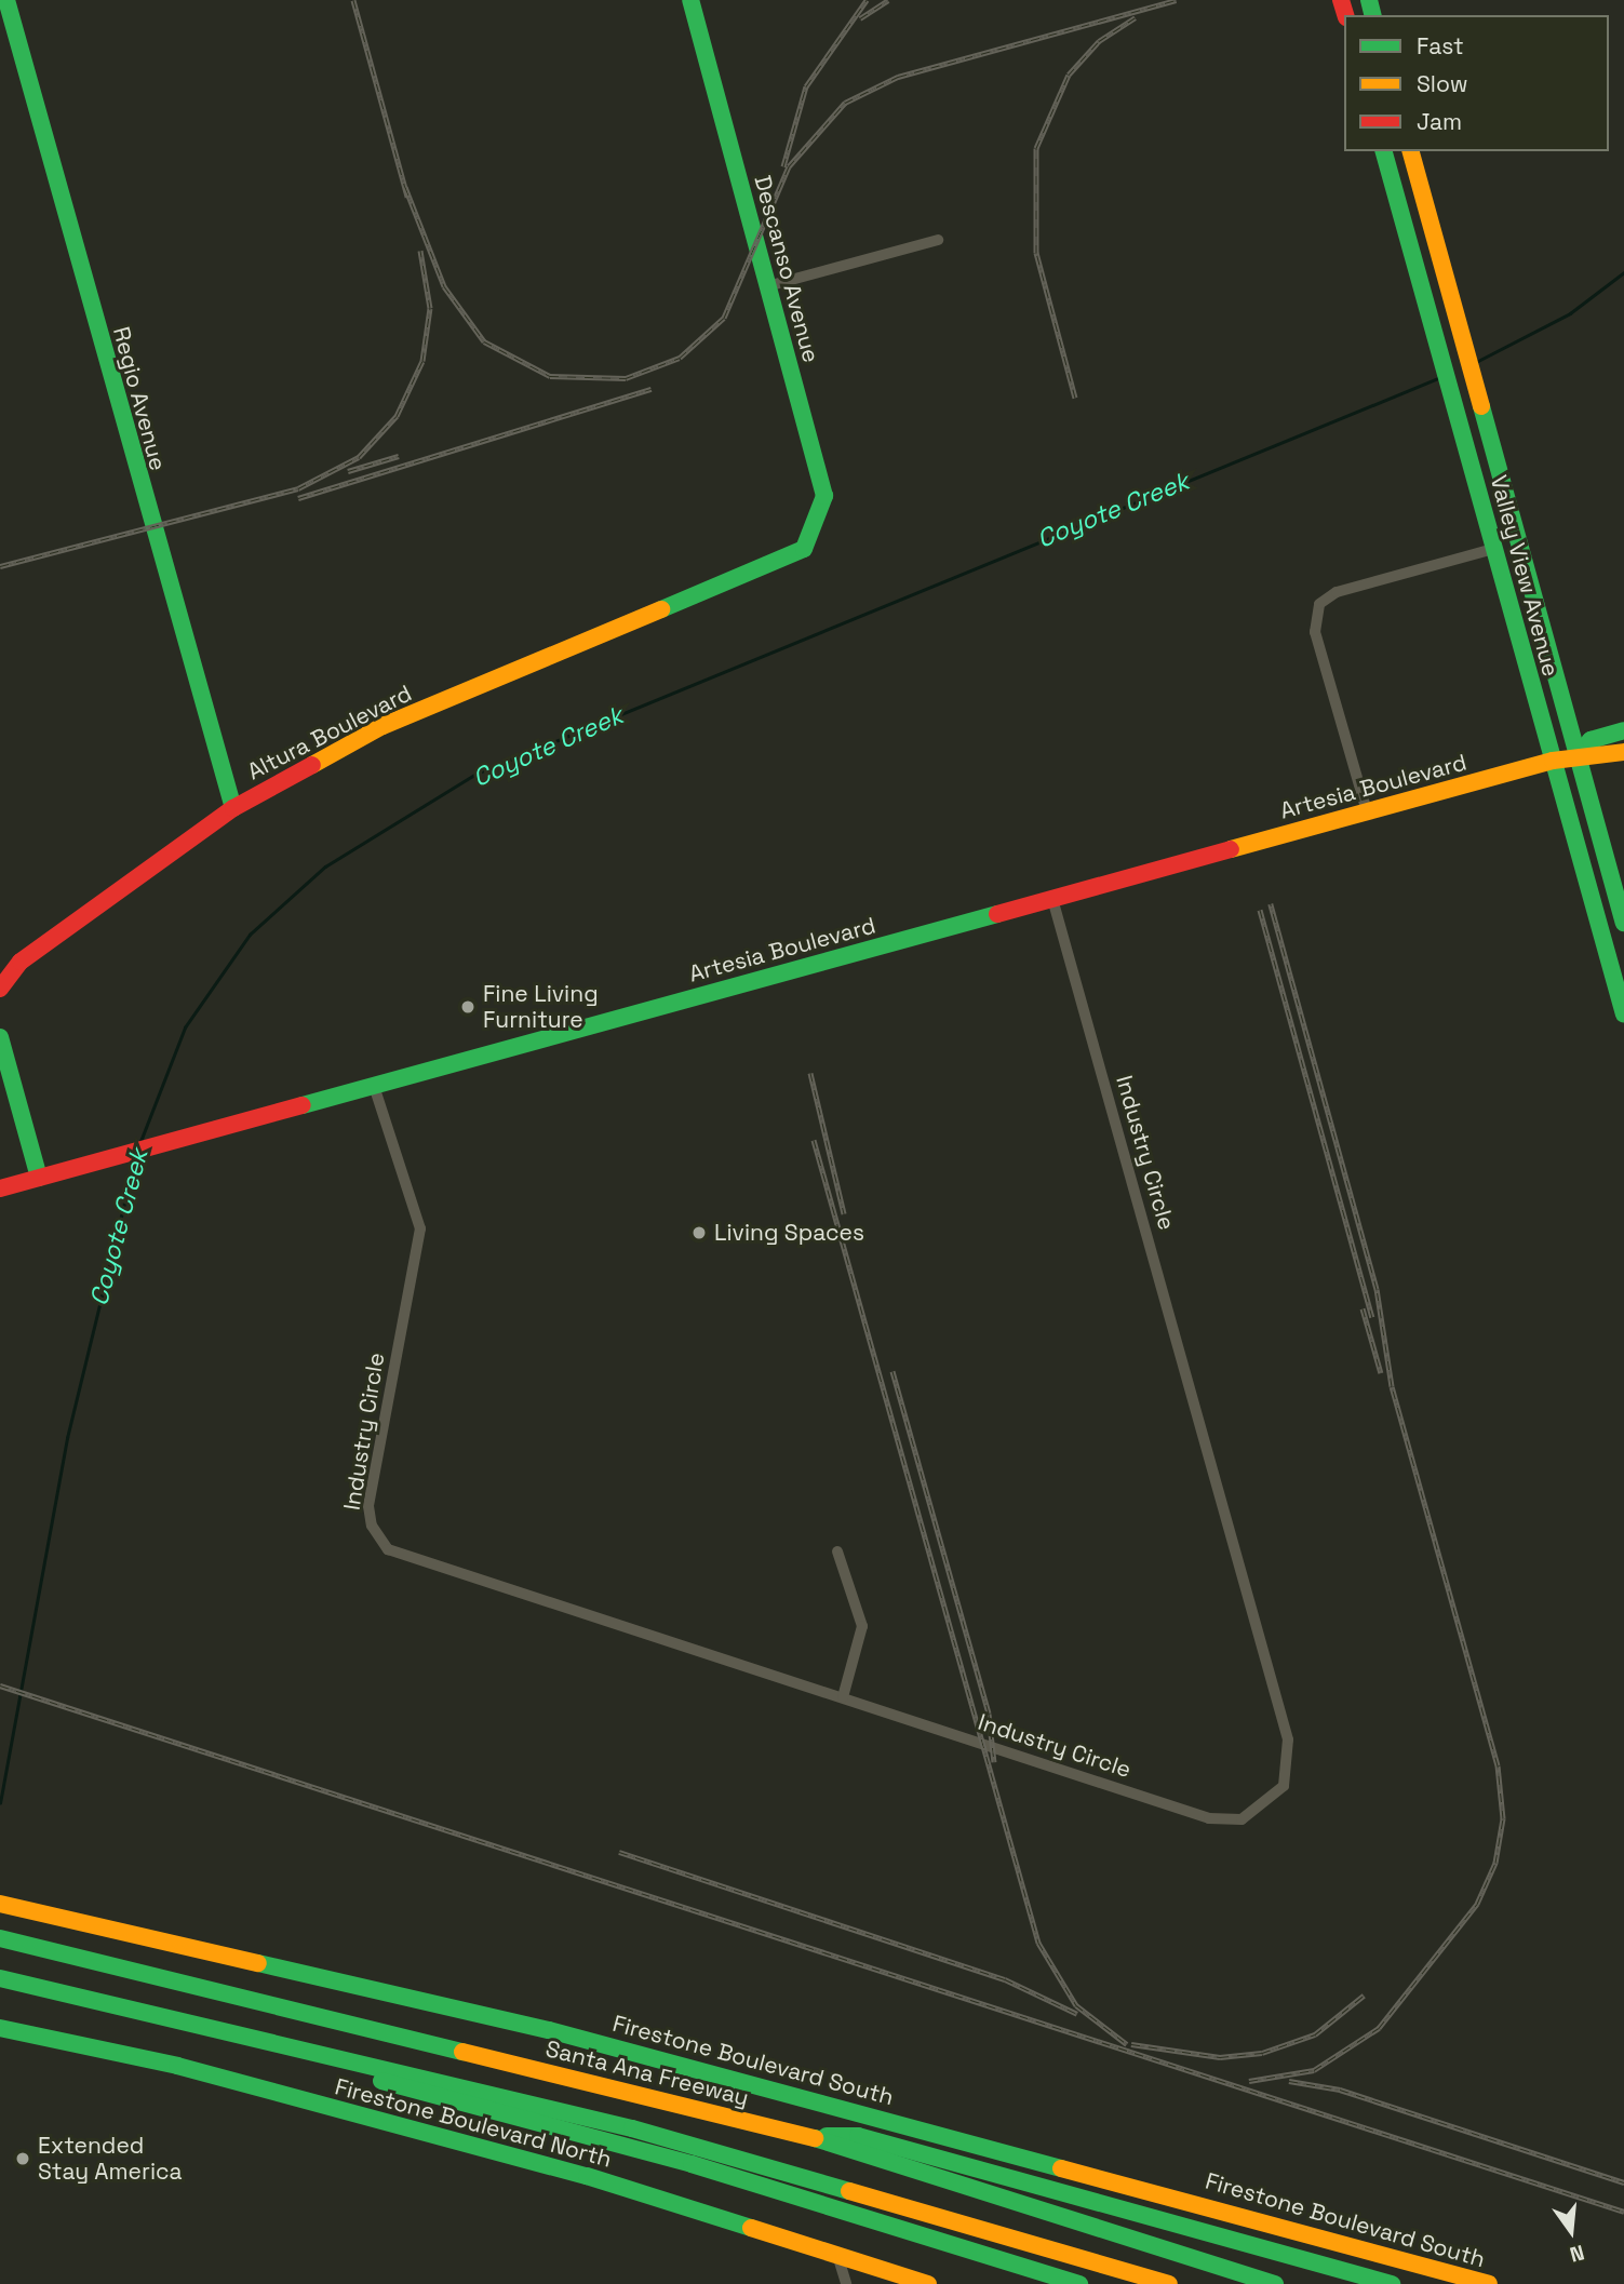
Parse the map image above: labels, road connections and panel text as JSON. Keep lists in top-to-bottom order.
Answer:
{
  "streets": {
    "main road": [
      "Descanso Avenue",
      "Regio Avenue",
      "Valley View Avenue",
      "Altura Boulevard",
      "Artesia Boulevard",
      "Firestone Boulevard South",
      "Santa Ana Freeway",
      "Firestone Boulevard North"
    ],
    "street": ["Industry Circle"]
  },
  "crossings": [
    ["Descanso Avenue", "Altura Boulevard"],
    ["Regio Avenue", "Altura Boulevard"],
    ["Valley View Avenue", "Artesia Boulevard"],
    ["Artesia Boulevard", "Industry Circle"]
  ],
  "water": ["Coyote Creek"],
  "places": ["Fine Living Furniture", "Living Spaces", "Extended Stay America"],
  "legend": ["Fast", "Slow", "Jam"],
  "north": "bottom"
}
